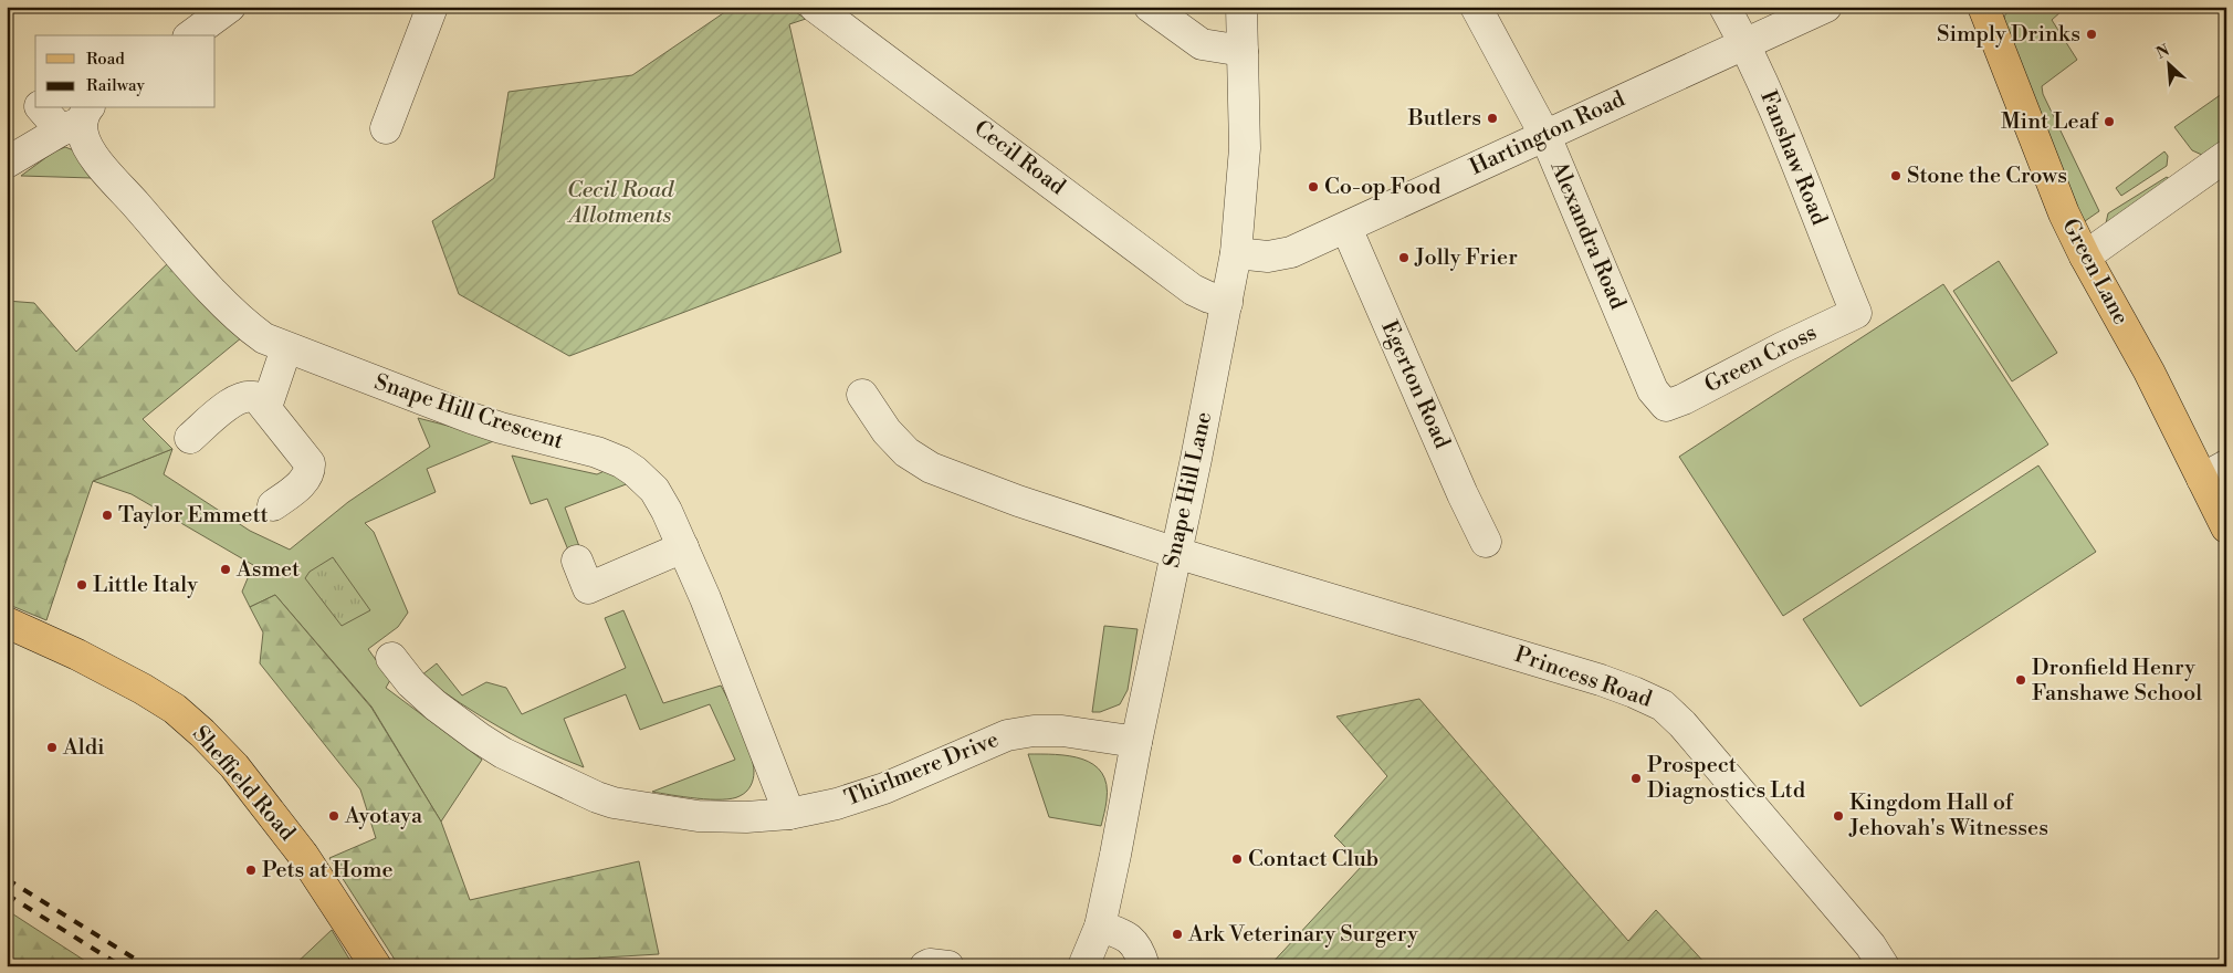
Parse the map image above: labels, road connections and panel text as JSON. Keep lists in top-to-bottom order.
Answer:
{
  "streets": {
    "main road": ["Green Lane", "Sheffield Road"],
    "street": [
      "Hartington Road",
      "Cecil Road",
      "Fanshaw Road",
      "Alexandra Road",
      "Green Cross",
      "Egerton Road",
      "Snape Hill Crescent",
      "Snape Hill Lane",
      "Princess Road",
      "Thirlmere Drive"
    ]
  },
  "crossings": [
    ["Hartington Road", "Fanshaw Road"],
    ["Hartington Road", "Alexandra Road"],
    ["Hartington Road", "Egerton Road"],
    ["Hartington Road", "Snape Hill Lane"],
    ["Cecil Road", "Snape Hill Lane"],
    ["Fanshaw Road", "Green Cross"],
    ["Alexandra Road", "Green Cross"],
    ["Snape Hill Crescent", "Thirlmere Drive"],
    ["Snape Hill Lane", "Princess Road"],
    ["Snape Hill Lane", "Thirlmere Drive"]
  ],
  "parks": ["Cecil Road Allotments"],
  "places": [
    "Simply Drinks",
    "Butlers",
    "Mint Leaf",
    "Stone the Crows",
    "Co-op Food",
    "Jolly Frier",
    "Taylor Emmett",
    "Asmet",
    "Little Italy",
    "Dronfield Henry Fanshawe School",
    "Aldi",
    "Prospect Diagnostics Ltd",
    "Ayotaya",
    "Kingdom Hall of Jehovah's Witnesses",
    "Contact Club",
    "Pets at Home",
    "Ark Veterinary Surgery"
  ],
  "legend": ["Road", "Railway"],
  "north": "top left"
}
